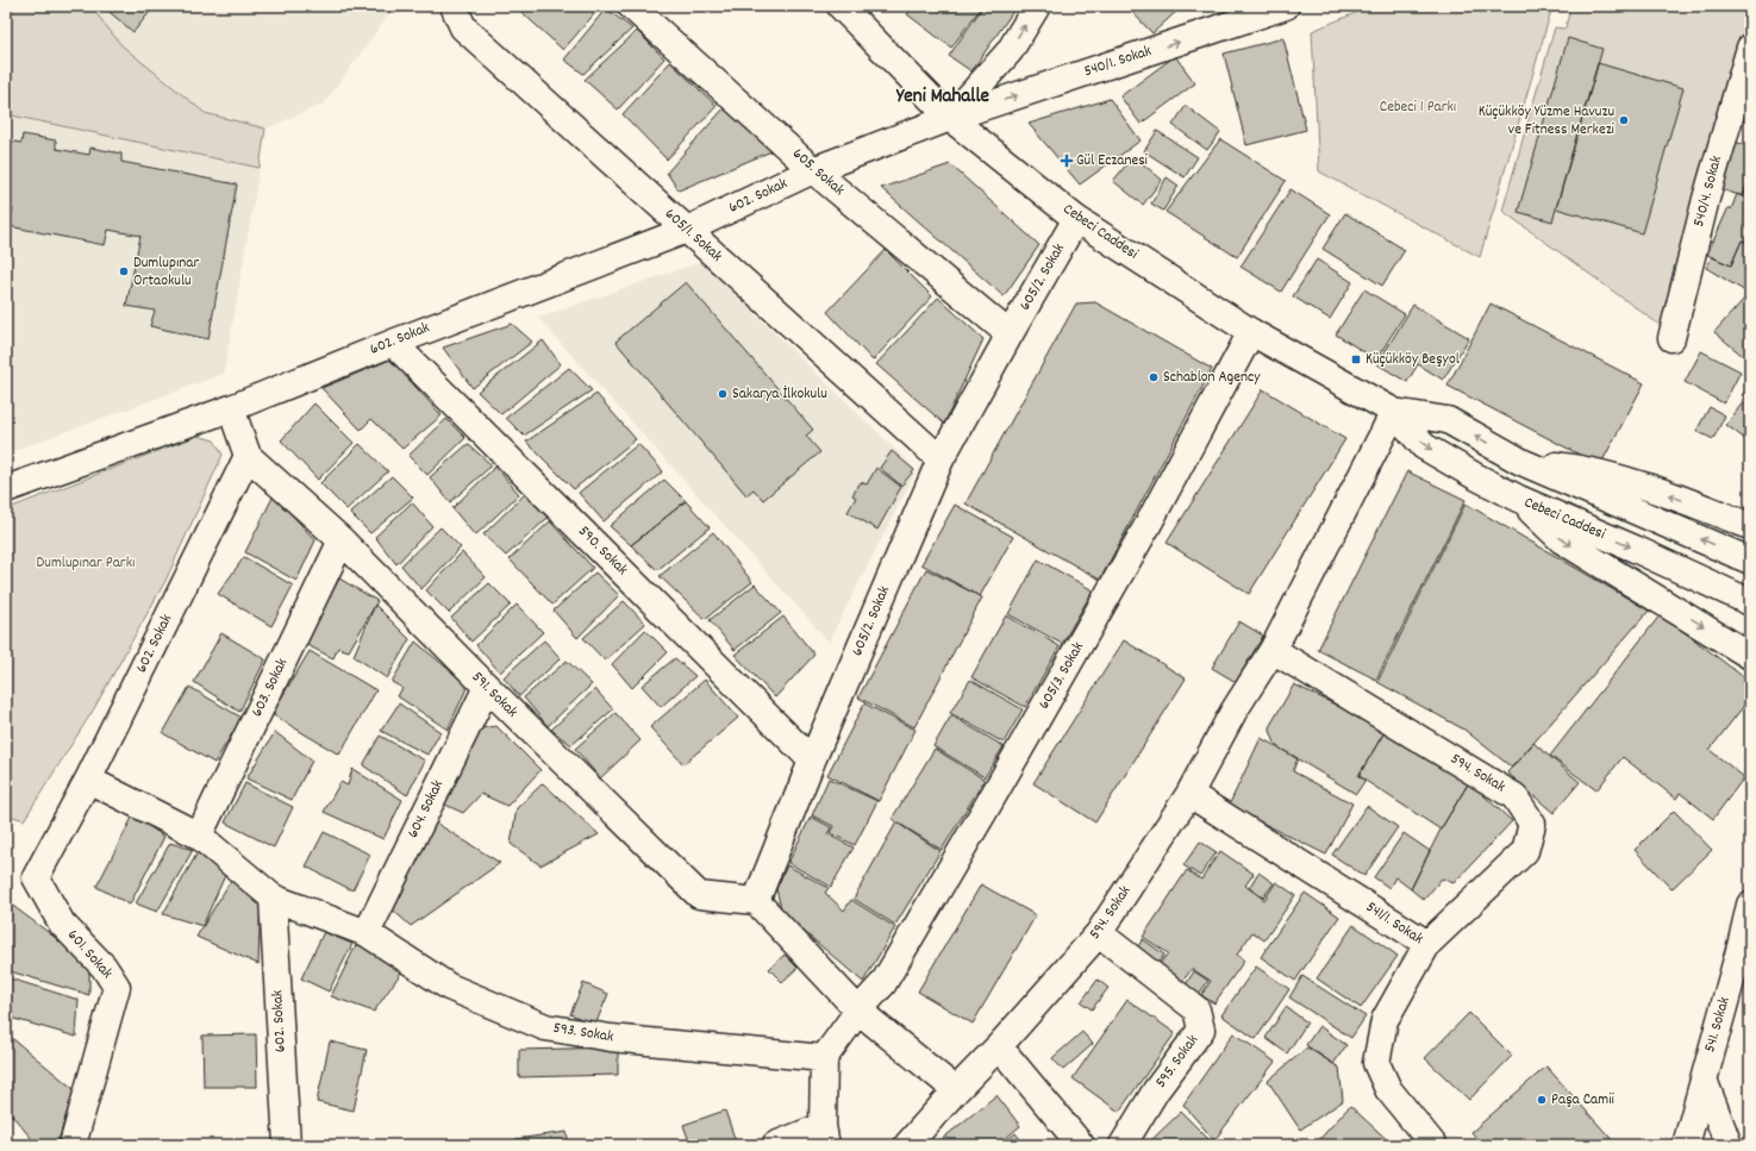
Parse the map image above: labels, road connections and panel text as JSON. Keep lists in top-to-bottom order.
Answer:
{
  "streets": {
    "street": [
      "540/1. Sokak",
      "605. Sokak",
      "540/4. Sokak",
      "602. Sokak",
      "Cebeci Caddesi",
      "605/1. Sokak",
      "605/2. Sokak",
      "590. Sokak",
      "605/3. Sokak",
      "603. Sokak",
      "591. Sokak",
      "594. Sokak",
      "604. Sokak",
      "541/1. Sokak",
      "601. Sokak",
      "541. Sokak",
      "593. Sokak",
      "595. Sokak"
    ]
  },
  "crossings": [
    ["540/1. Sokak", "602. Sokak"],
    ["540/1. Sokak", "Cebeci Caddesi"],
    ["605. Sokak", "602. Sokak"],
    ["605. Sokak", "605/2. Sokak"],
    ["602. Sokak", "Cebeci Caddesi"],
    ["602. Sokak", "605/1. Sokak"],
    ["602. Sokak", "590. Sokak"],
    ["602. Sokak", "591. Sokak"],
    ["602. Sokak", "601. Sokak"],
    ["602. Sokak", "593. Sokak"],
    ["Cebeci Caddesi", "605/2. Sokak"],
    ["Cebeci Caddesi", "605/3. Sokak"],
    ["Cebeci Caddesi", "594. Sokak"],
    ["605/1. Sokak", "605/2. Sokak"],
    ["605/2. Sokak", "590. Sokak"],
    ["605/2. Sokak", "591. Sokak"],
    ["605/3. Sokak", "593. Sokak"],
    ["603. Sokak", "591. Sokak"],
    ["603. Sokak", "593. Sokak"],
    ["591. Sokak", "604. Sokak"],
    ["594. Sokak", "541/1. Sokak"],
    ["594. Sokak", "595. Sokak"],
    ["604. Sokak", "593. Sokak"],
    ["601. Sokak", "593. Sokak"]
  ],
  "one_way": ["540/1. Sokak"],
  "districts": ["Yeni Mahalle"],
  "parks": ["Cebeci 1 Parkı", "Dumlupınar Parkı"],
  "places": {
    "other": [
      "Küçükköy Yüzme Havuzu ve Fitness Merkezi",
      "Dumlupınar Ortaokulu",
      "Schablon Agency",
      "Sakarya İlkokulu",
      "Paşa Camii"
    ],
    "health": ["Gül Eczanesi"],
    "transit": ["Küçükköy Beşyol"]
  }
}
